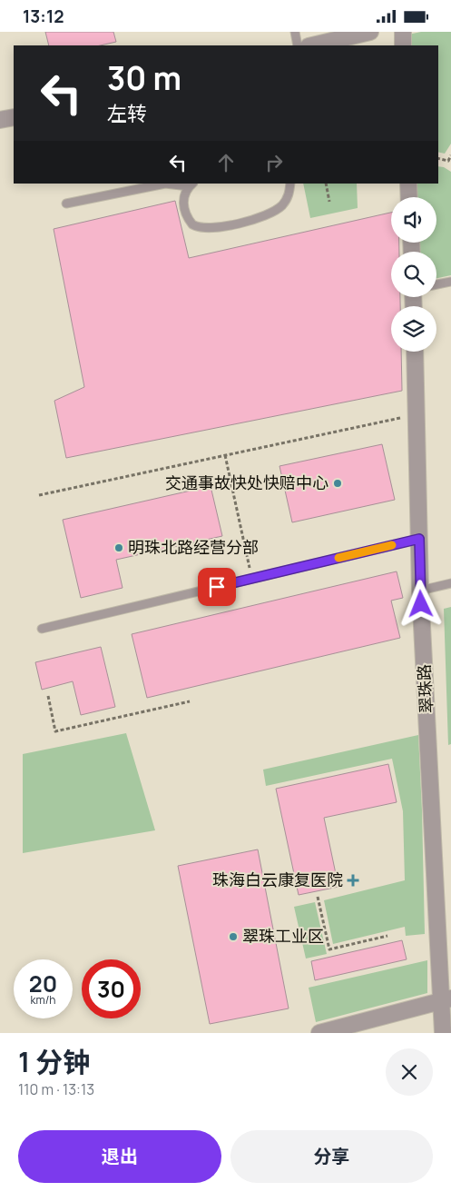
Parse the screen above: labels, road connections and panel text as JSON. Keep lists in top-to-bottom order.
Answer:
{
  "streets": {
    "street": ["翠珠路"]
  },
  "places": {
    "other": ["交通事故快处快赔中心", "明珠北路经营分部", "翠珠工业区"],
    "health": ["珠海白云康复医院"]
  },
  "page": {
    "status": "13:12",
    "turn": ["30 m", "左转"],
    "speed": "20 km/h",
    "limit": "30",
    "heading": ["1 分钟", "110 m · 13:13"],
    "buttons": ["退出", "分享"]
  }
}
